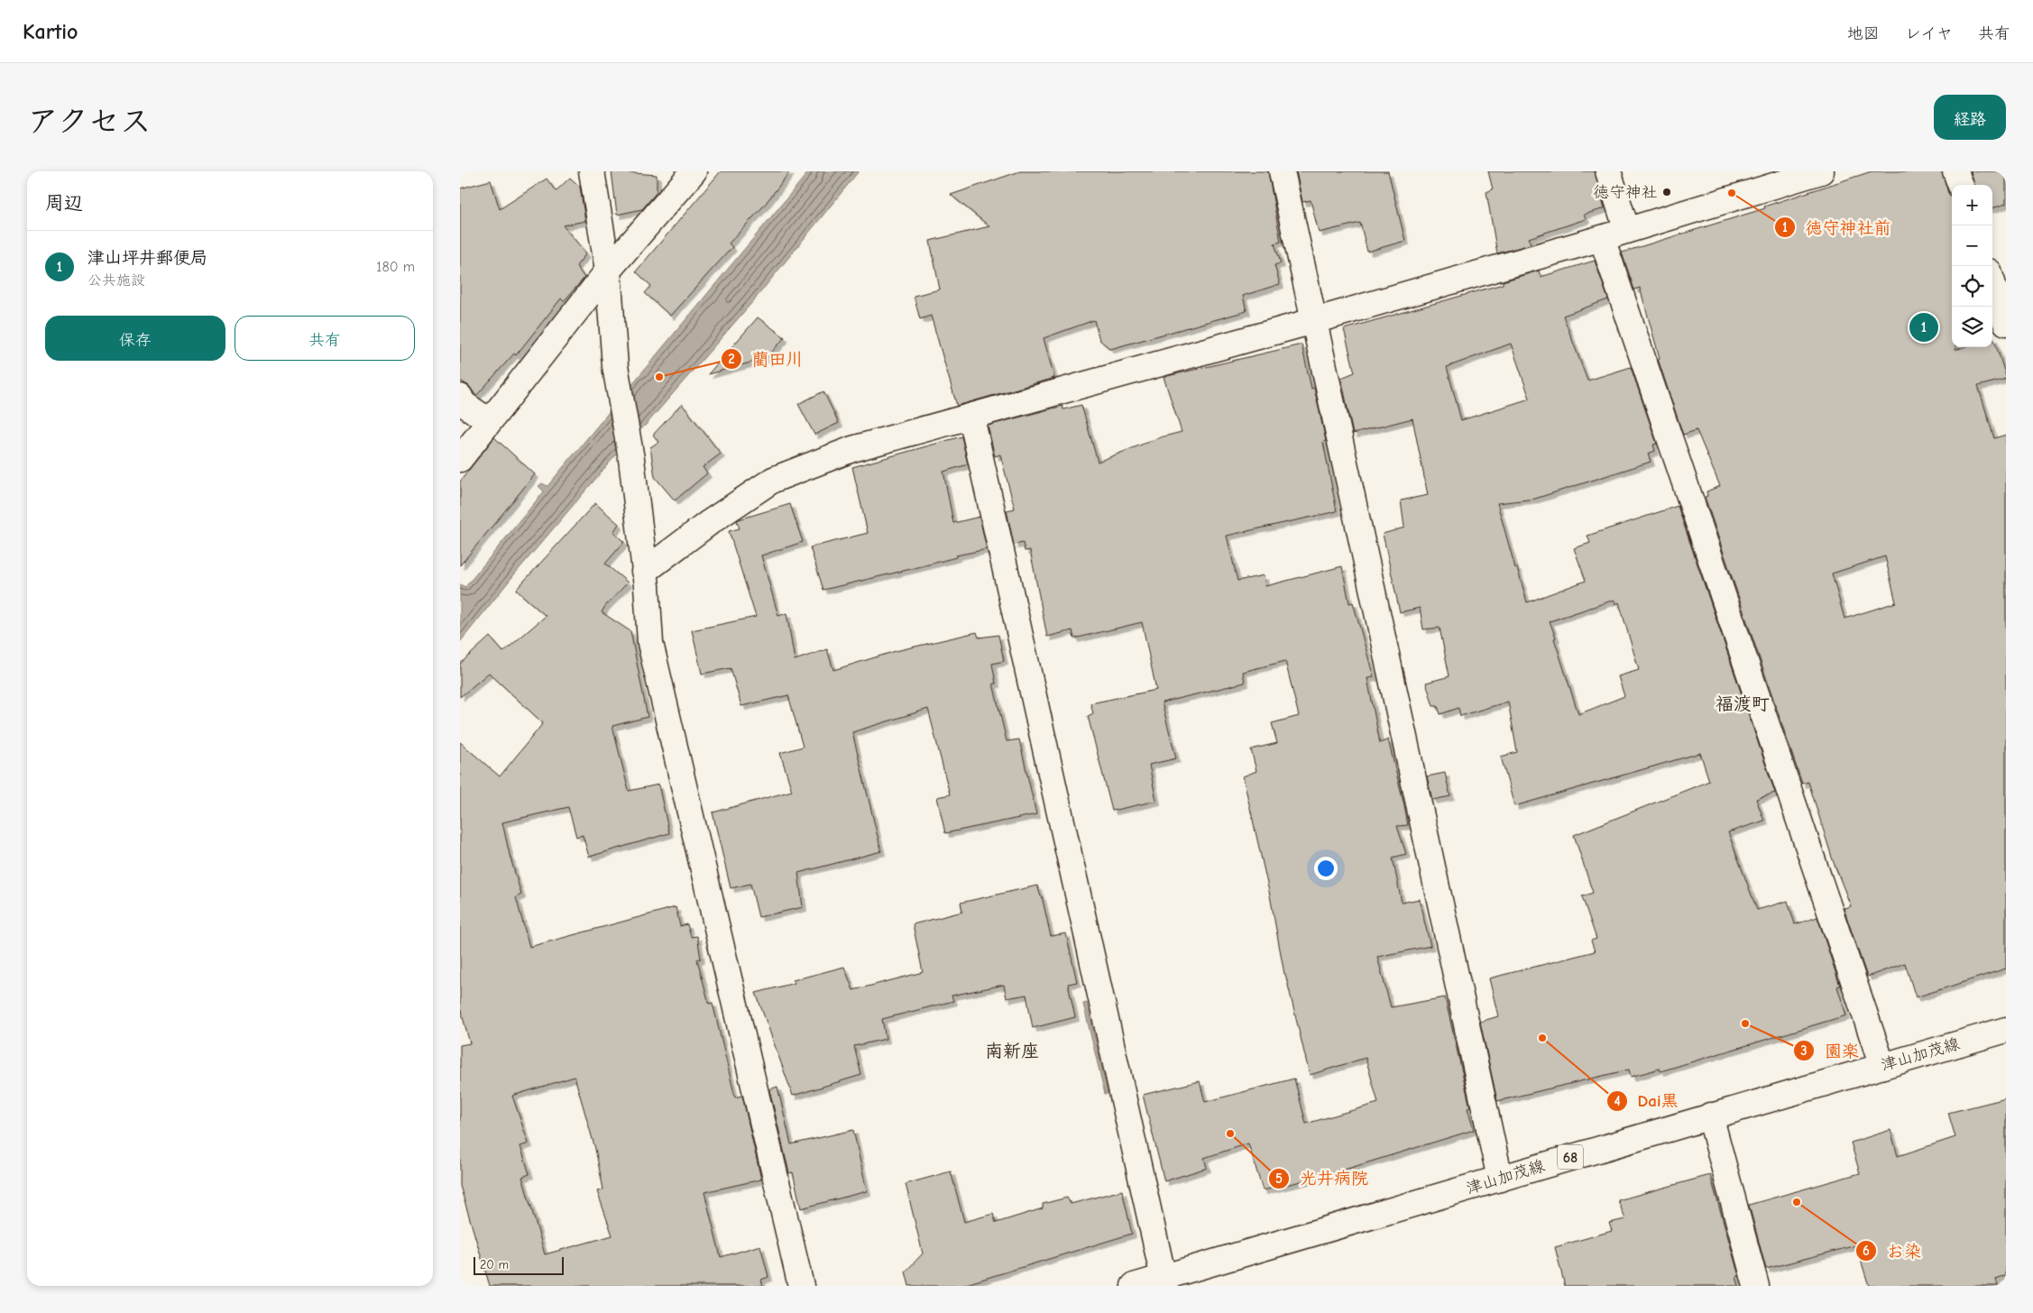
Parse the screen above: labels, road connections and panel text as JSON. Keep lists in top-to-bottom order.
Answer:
{
  "streets": {
    "street": ["津山加茂線", "68"]
  },
  "districts": ["福渡町", "南新座"],
  "places": [
    "徳守神社",
    "徳守神社前",
    "藺田川",
    "園楽",
    "Dai黒",
    "光井病院",
    "お染"
  ],
  "scale_bar": "20 m",
  "page": {
    "header": "Kartio",
    "nav": ["地図", "レイヤ", "共有"],
    "title": "アクセス",
    "buttons": [
      "経路",
      ["保存", "共有"]
    ],
    "heading": "周辺",
    "map_buttons": ["+", "−"],
    "list": [
      {
        "mark": "1",
        "name": "津山坪井郵便局",
        "note": "公共施設",
        "value": "180 m"
      }
    ],
    "pins": "1",
    "scale": "20 m"
  }
}
